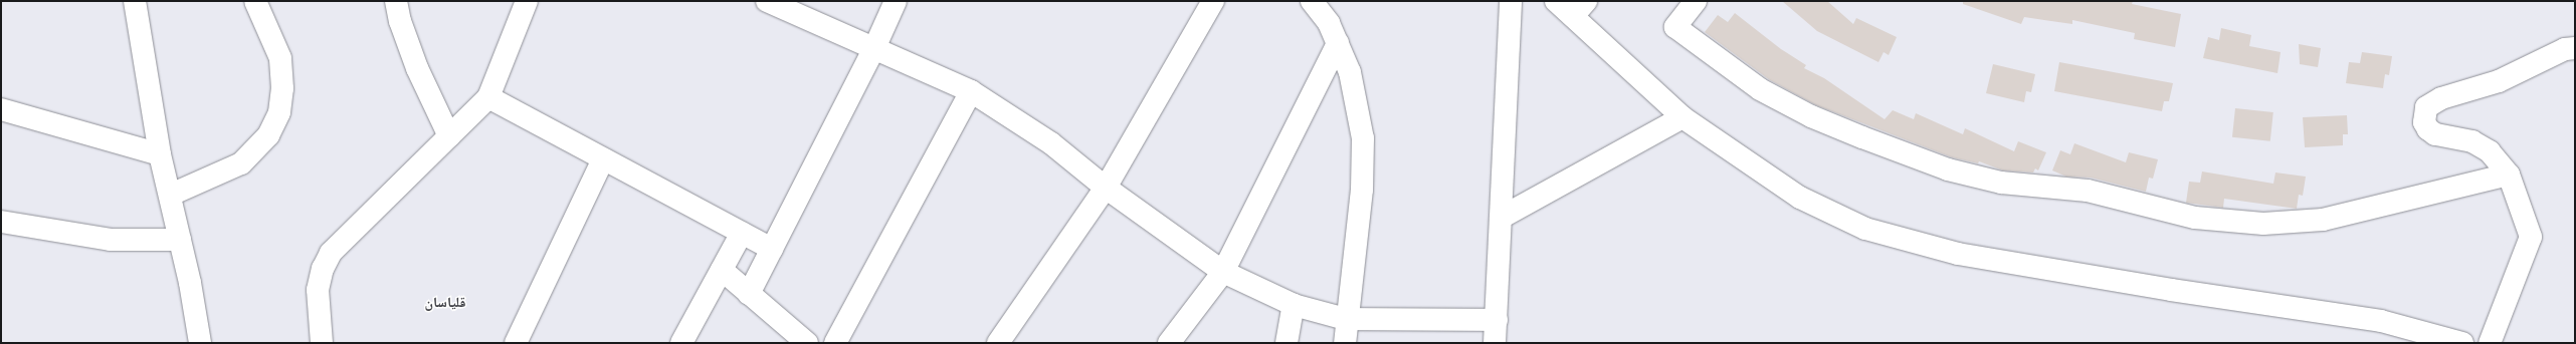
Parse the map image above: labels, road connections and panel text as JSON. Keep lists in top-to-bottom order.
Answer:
{
  "districts": ["قلياسان"]
}
